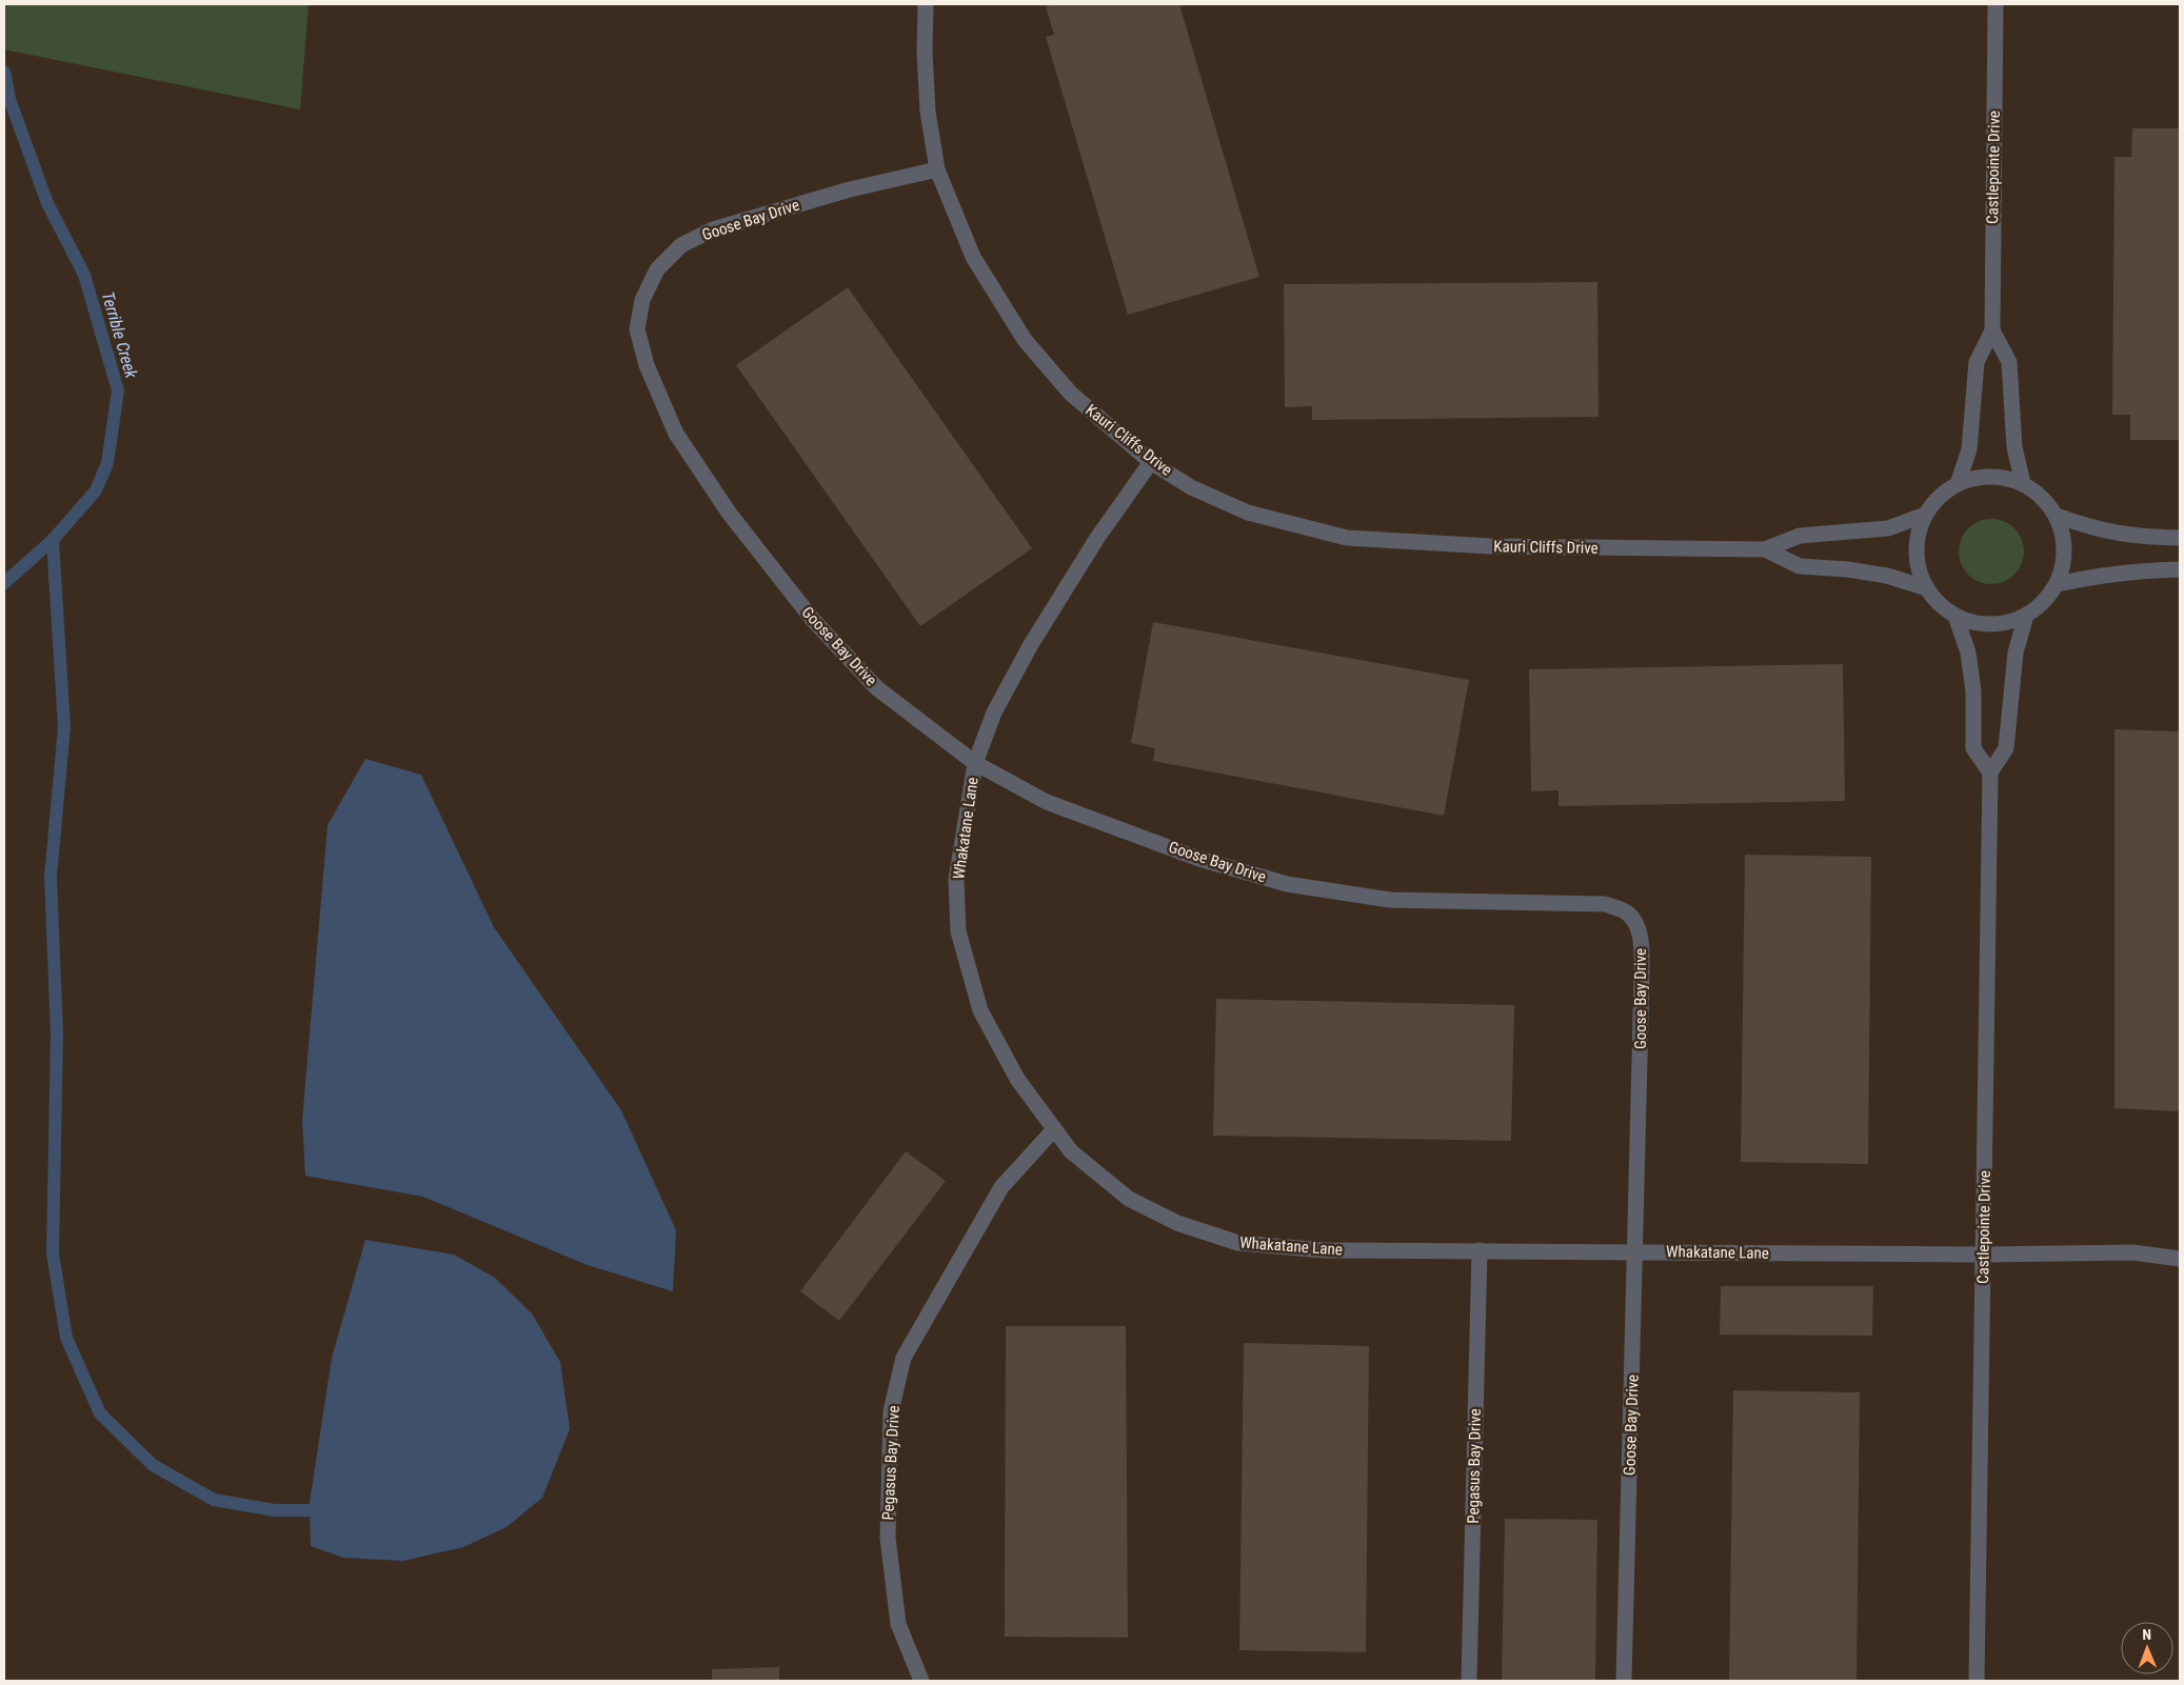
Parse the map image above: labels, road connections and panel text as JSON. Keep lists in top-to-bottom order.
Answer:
{
  "streets": {
    "street": [
      "Castlepointe Drive",
      "Goose Bay Drive",
      "Kauri Cliffs Drive",
      "Whakatane Lane",
      "Pegasus Bay Drive"
    ]
  },
  "crossings": [
    ["Castlepointe Drive", "Kauri Cliffs Drive"],
    ["Castlepointe Drive", "Whakatane Lane"],
    ["Goose Bay Drive", "Kauri Cliffs Drive"],
    ["Goose Bay Drive", "Whakatane Lane"],
    ["Kauri Cliffs Drive", "Whakatane Lane"],
    ["Whakatane Lane", "Pegasus Bay Drive"]
  ],
  "water": ["Terrible Creek"],
  "north": "top"
}
